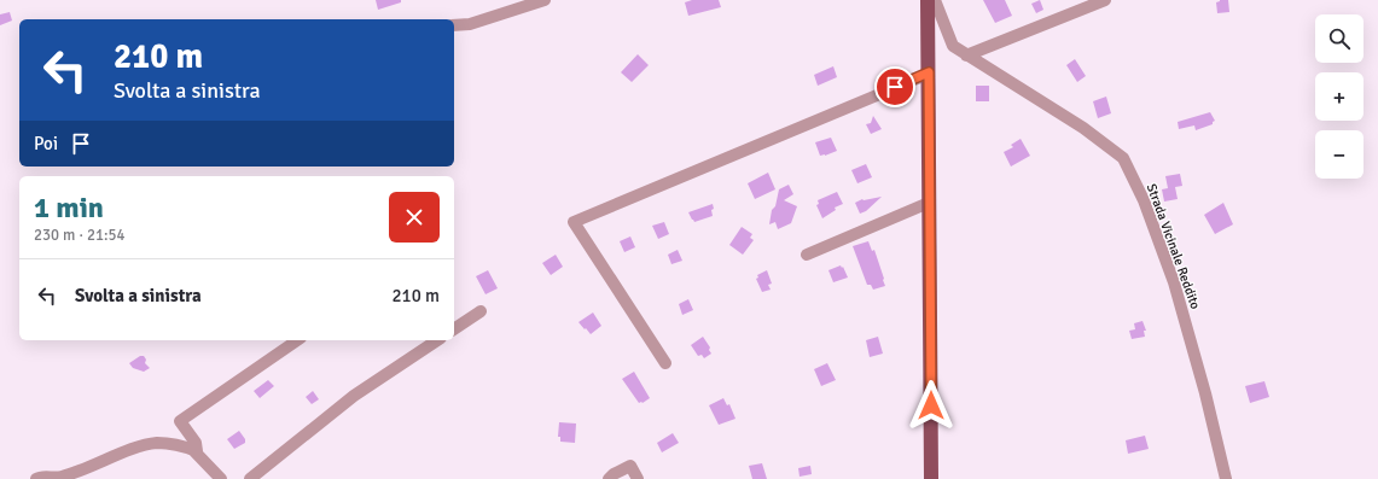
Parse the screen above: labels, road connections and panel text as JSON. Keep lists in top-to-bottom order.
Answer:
{
  "streets": {
    "street": ["Strada Vicinale Reddito"]
  },
  "page": {
    "map_buttons": ["+", "−"],
    "turn": ["210 m", "Svolta a sinistra"],
    "then": "Poi",
    "heading": ["1 min", "230 m · 21:54"],
    "list": [
      {
        "name": "Svolta a sinistra",
        "value": "210 m"
      }
    ]
  }
}
